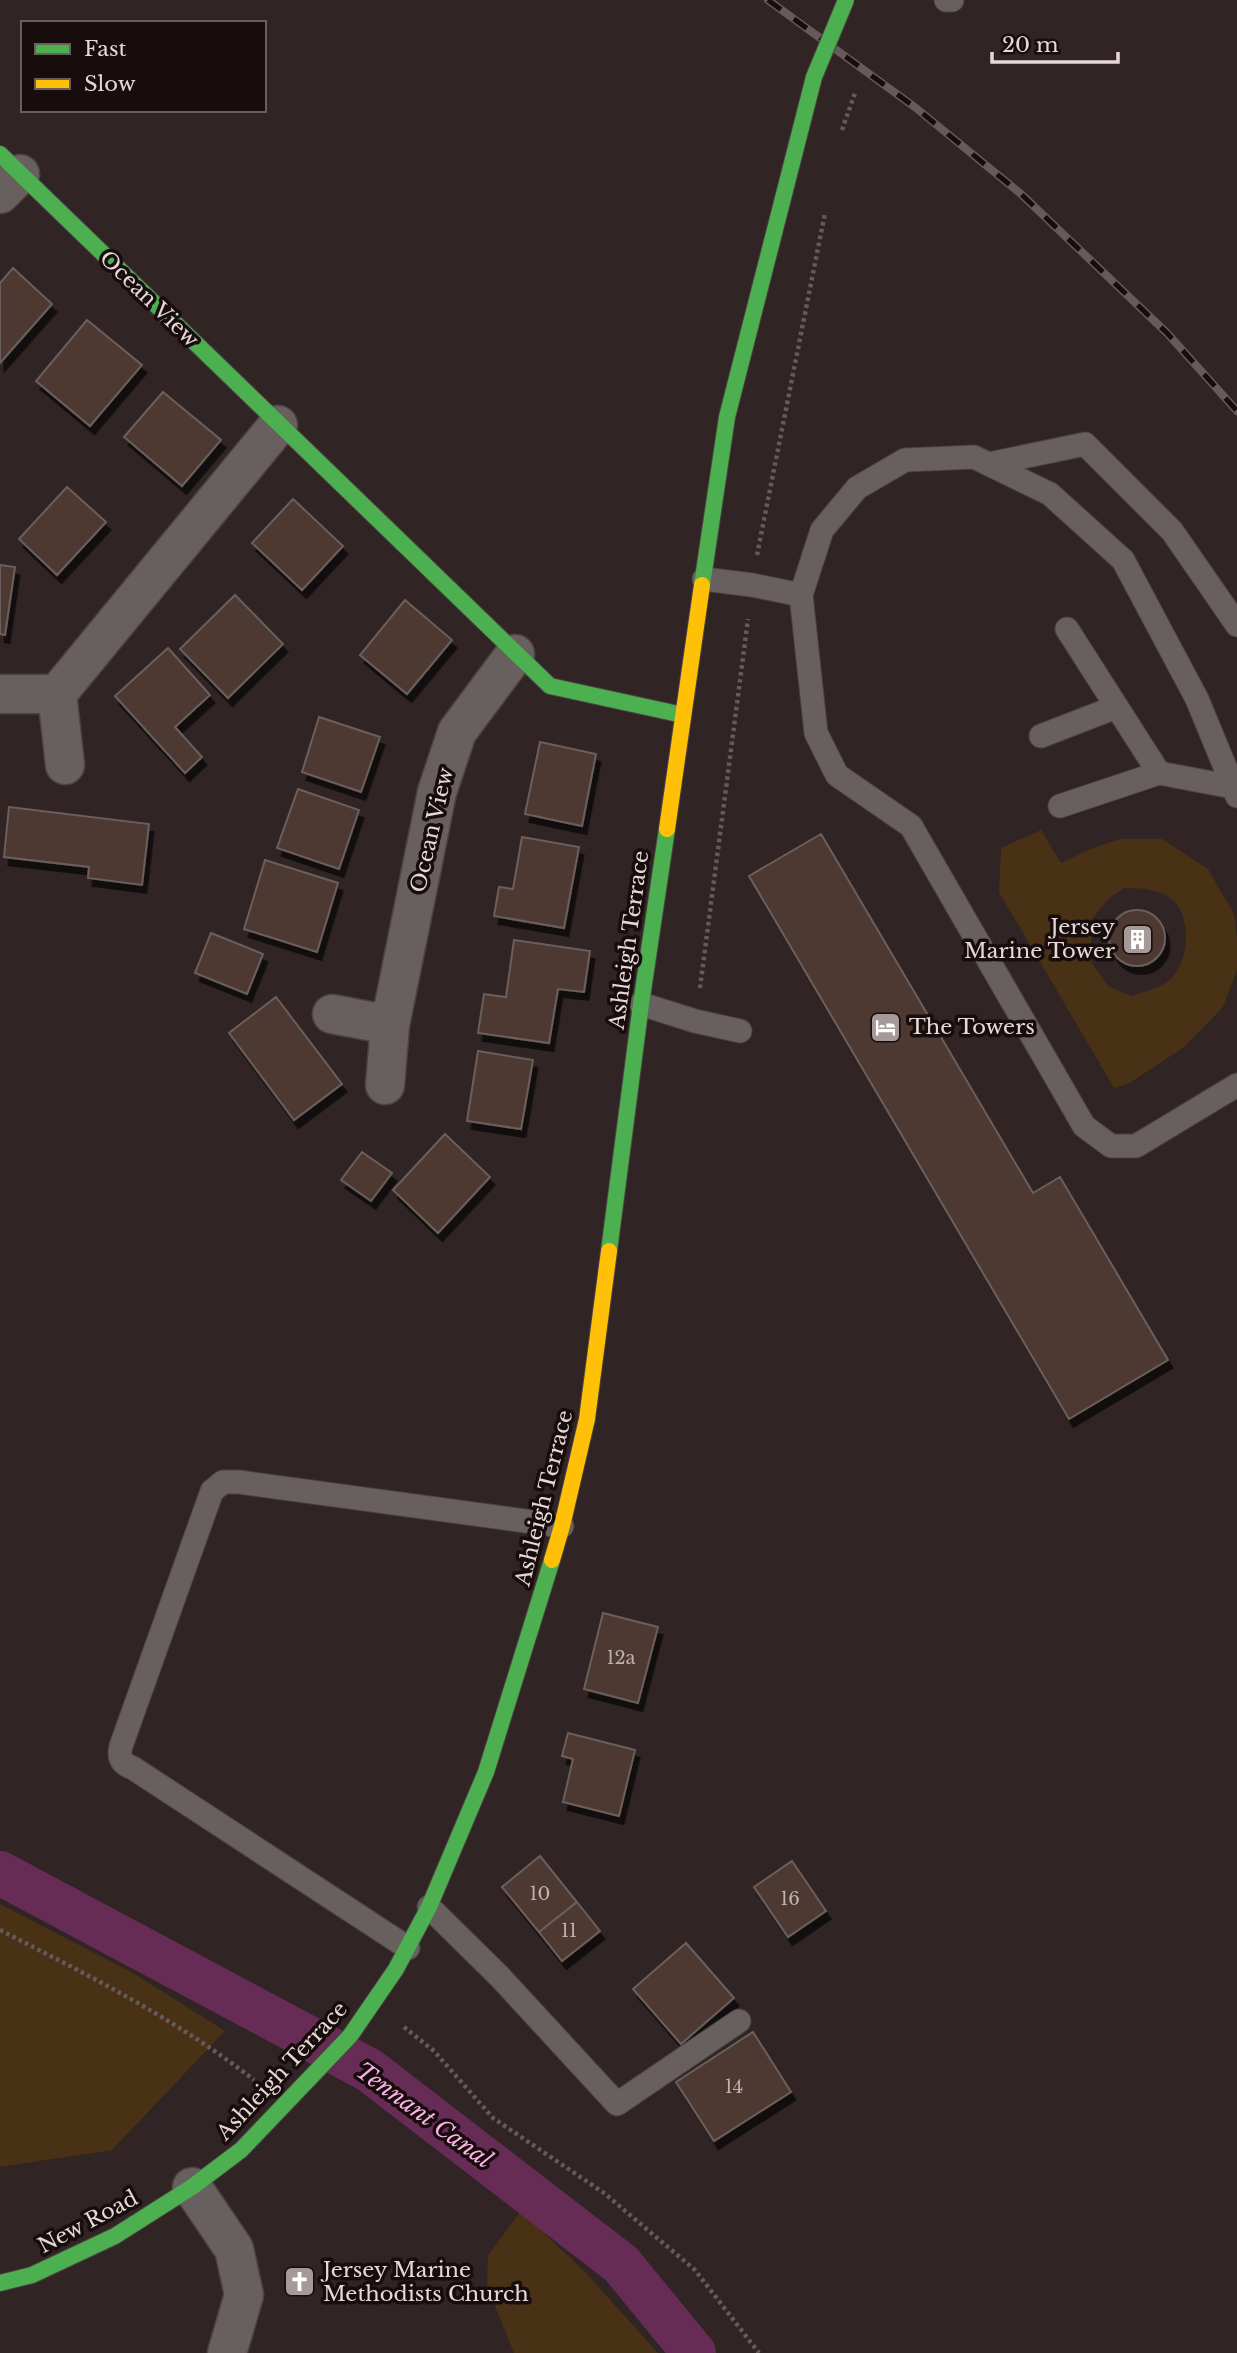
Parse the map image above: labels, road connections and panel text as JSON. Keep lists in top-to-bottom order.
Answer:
{
  "streets": {
    "main road": ["Ocean View", "Ashleigh Terrace", "New Road"]
  },
  "crossings": [
    ["Ocean View", "Ashleigh Terrace"],
    ["Ashleigh Terrace", "New Road"]
  ],
  "water": ["Tennant Canal"],
  "places": {
    "building": ["Jersey Marine Tower"],
    "hotel": ["The Towers"],
    "church": ["Jersey Marine Methodists Church"]
  },
  "house_numbers": [
    "12a",
    "10",
    "16",
    "11",
    "14"
  ],
  "legend": ["Fast", "Slow"],
  "scale_bar": "20 m"
}
